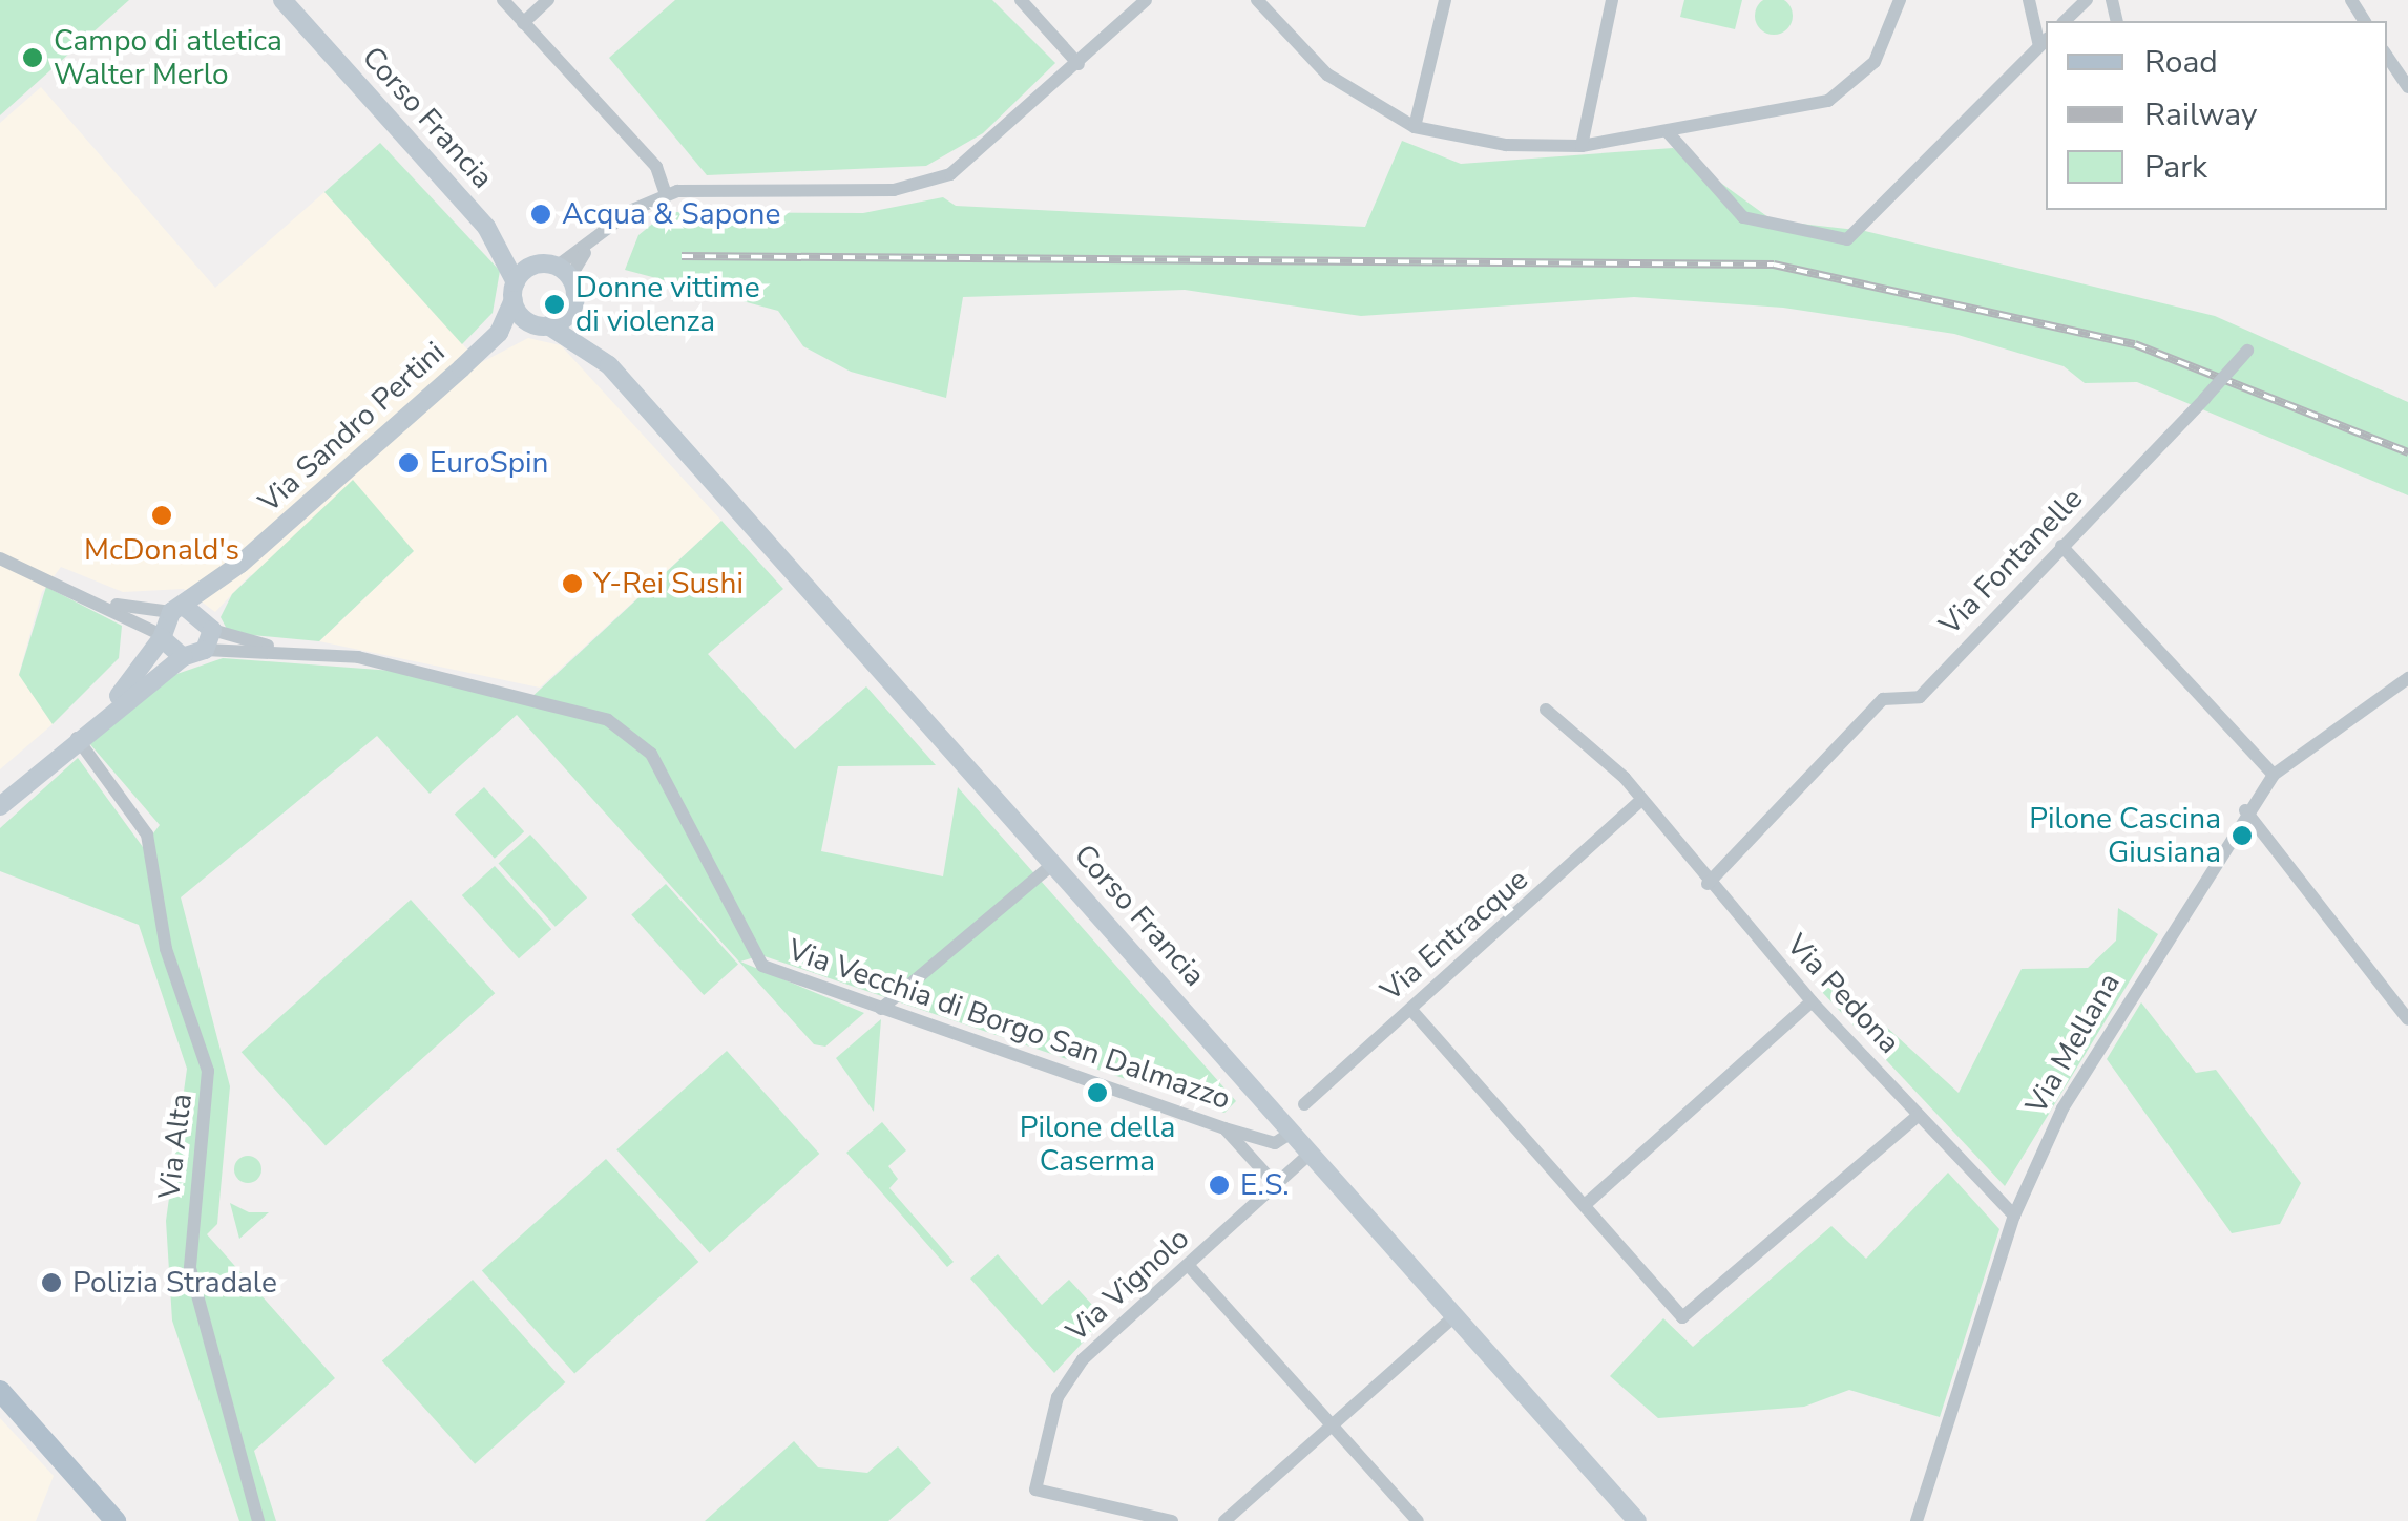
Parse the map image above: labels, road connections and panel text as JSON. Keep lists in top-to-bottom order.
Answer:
{
  "streets": {
    "main road": ["Corso Francia", "Via Sandro Pertini"],
    "street": [
      "Via Fontanelle",
      "Via Entracque",
      "Via Pedona",
      "Via Vecchia di Borgo San Dalmazzo",
      "Via Mellana",
      "Via Alta",
      "Via Vignolo"
    ]
  },
  "crossings": [
    ["Corso Francia", "Via Sandro Pertini"],
    ["Corso Francia", "Via Vecchia di Borgo San Dalmazzo"],
    ["Corso Francia", "Via Vignolo"],
    ["Via Sandro Pertini", "Via Vecchia di Borgo San Dalmazzo"],
    ["Via Fontanelle", "Via Pedona"],
    ["Via Entracque", "Via Pedona"],
    ["Via Pedona", "Via Mellana"]
  ],
  "places": [
    "Campo di atletica Walter Merlo",
    "Acqua & Sapone",
    "Donne vittime di violenza",
    "EuroSpin",
    "McDonald's",
    "Y-Rei Sushi",
    "Pilone Cascina Giusiana",
    "Pilone della Caserma",
    "E.S.",
    "Polizia Stradale"
  ],
  "legend": ["Road", "Railway", "Park"]
}
